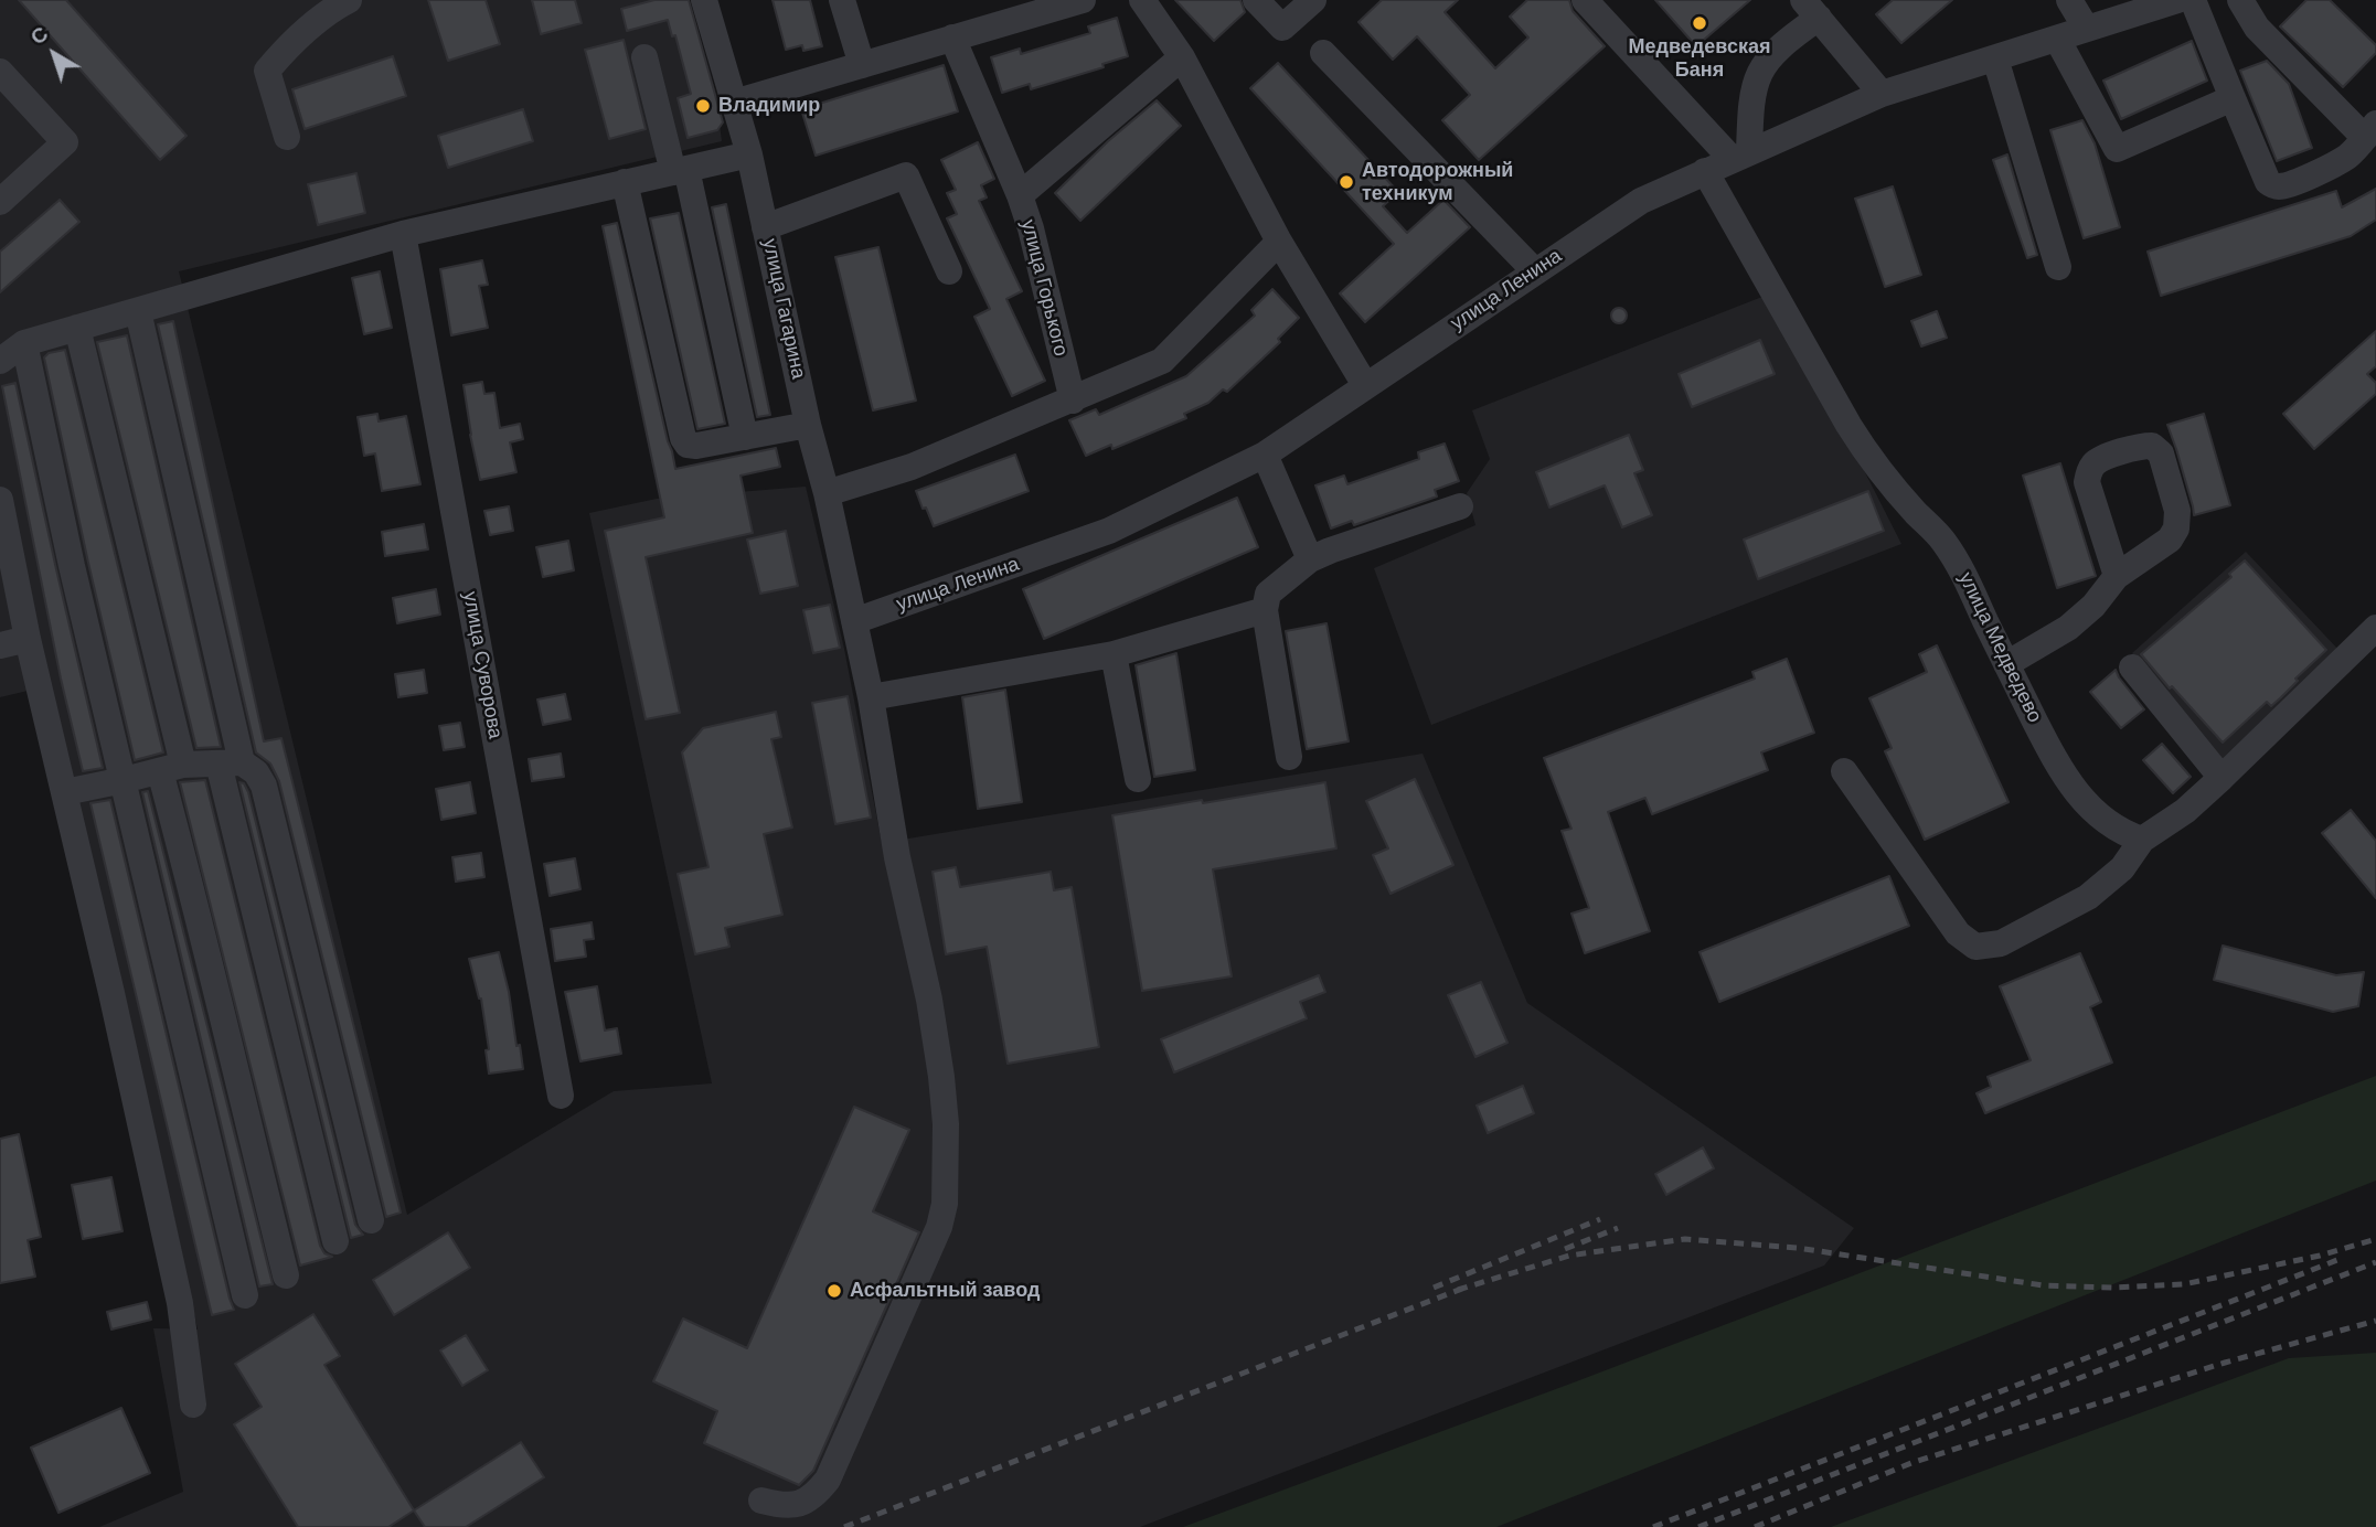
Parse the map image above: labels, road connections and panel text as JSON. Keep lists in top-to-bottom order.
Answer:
{
  "streets": {
    "street": [
      "улица Горького",
      "улица Ленина",
      "улица Гагарина",
      "улица Медведево",
      "улица Суворова"
    ]
  },
  "crossings": [
    ["улица Ленина", "улица Гагарина"],
    ["улица Ленина", "улица Медведево"]
  ],
  "places": [
    "Медведевская Баня",
    "Владимир",
    "Автодорожный техникум",
    "Асфальтный завод"
  ],
  "north": "top left"
}
